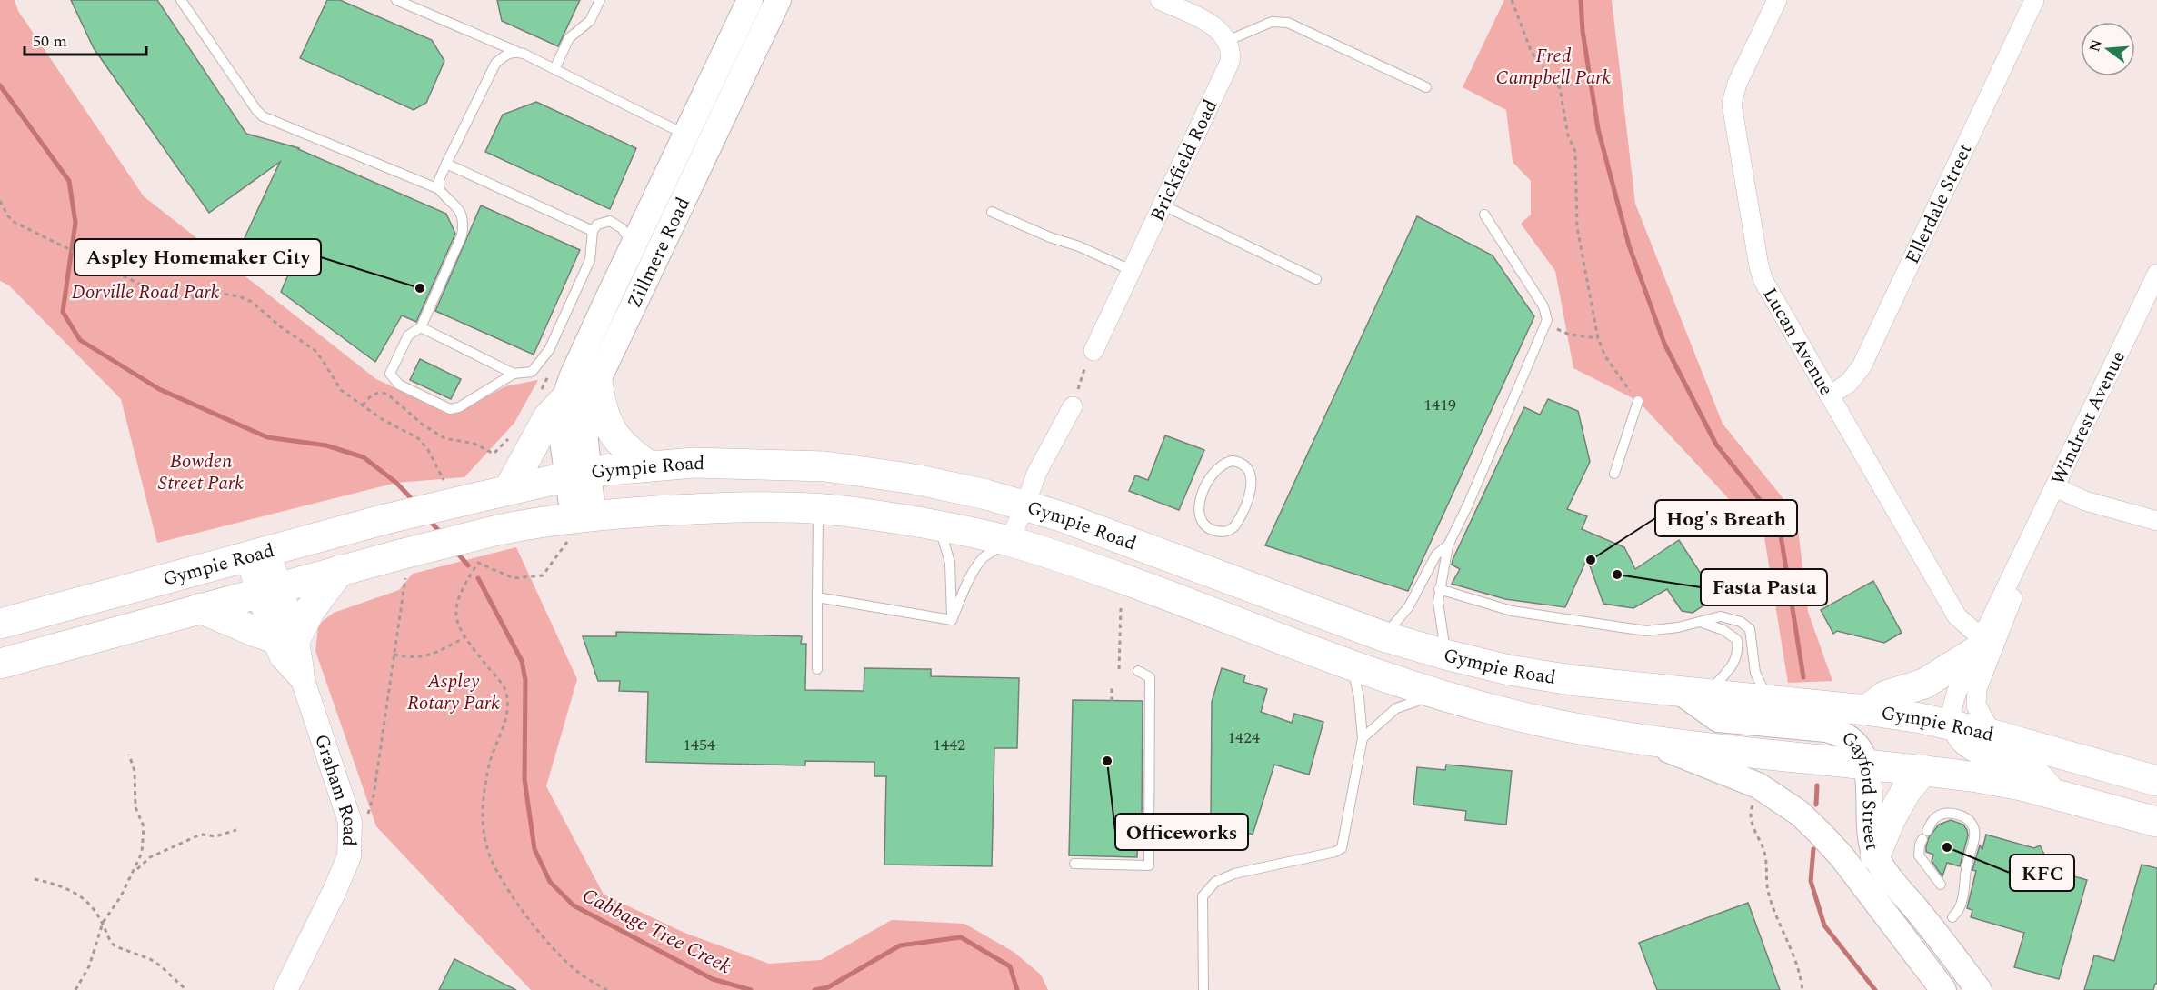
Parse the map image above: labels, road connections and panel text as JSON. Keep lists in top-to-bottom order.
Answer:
{
  "streets": {
    "highway": ["Gympie Road"],
    "main road": ["Zillmere Road", "Gayford Street"],
    "street": [
      "Brickfield Road",
      "Ellerdale Street",
      "Lucan Avenue",
      "Windrest Avenue",
      "Graham Road"
    ]
  },
  "crossings": [
    ["Ellerdale Street", "Lucan Avenue"],
    ["Zillmere Road", "Gympie Road"],
    ["Lucan Avenue", "Windrest Avenue"],
    ["Windrest Avenue", "Gympie Road"],
    ["Gympie Road", "Graham Road"],
    ["Gympie Road", "Gayford Street"]
  ],
  "water": ["Cabbage Tree Creek"],
  "parks": [
    "Fred Campbell Park",
    "Dorville Road Park",
    "Bowden Street Park",
    "Aspley Rotary Park"
  ],
  "places": [
    "Aspley Homemaker City",
    "Hog's Breath",
    "Fasta Pasta",
    "Officeworks",
    "KFC"
  ],
  "house_numbers": [
    "1419",
    "1424",
    "1454",
    "1442"
  ],
  "scale_bar": "50 m",
  "north": "left"
}
